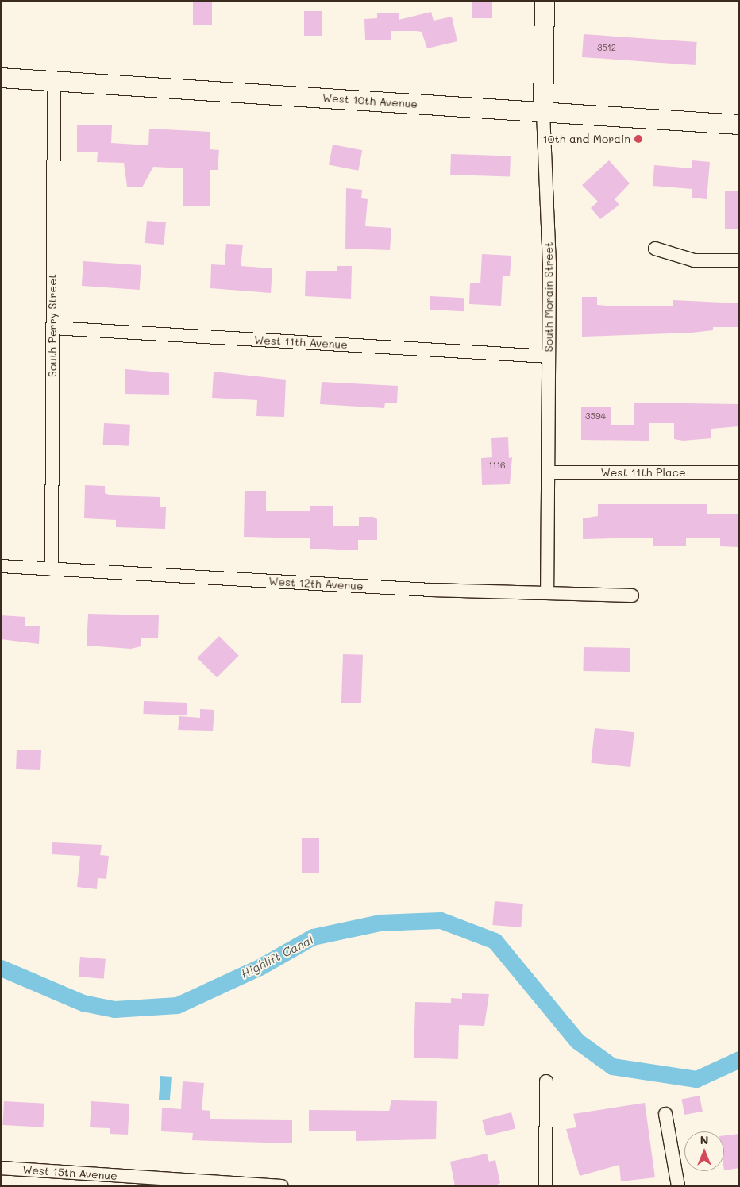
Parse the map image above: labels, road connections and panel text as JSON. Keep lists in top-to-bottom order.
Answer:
{
  "streets": {
    "main road": ["West 10th Avenue", "South Morain Street"],
    "street": [
      "South Perry Street",
      "West 11th Avenue",
      "West 11th Place",
      "West 12th Avenue",
      "West 15th Avenue"
    ]
  },
  "crossings": [
    ["West 10th Avenue", "South Morain Street"],
    ["West 10th Avenue", "South Perry Street"],
    ["South Morain Street", "West 11th Avenue"],
    ["South Morain Street", "West 11th Place"],
    ["South Morain Street", "West 12th Avenue"],
    ["South Perry Street", "West 11th Avenue"],
    ["South Perry Street", "West 12th Avenue"]
  ],
  "water": ["Highlift Canal"],
  "places": ["10th and Morain"],
  "house_numbers": ["3512", "3594", "1116"],
  "north": "top"
}
